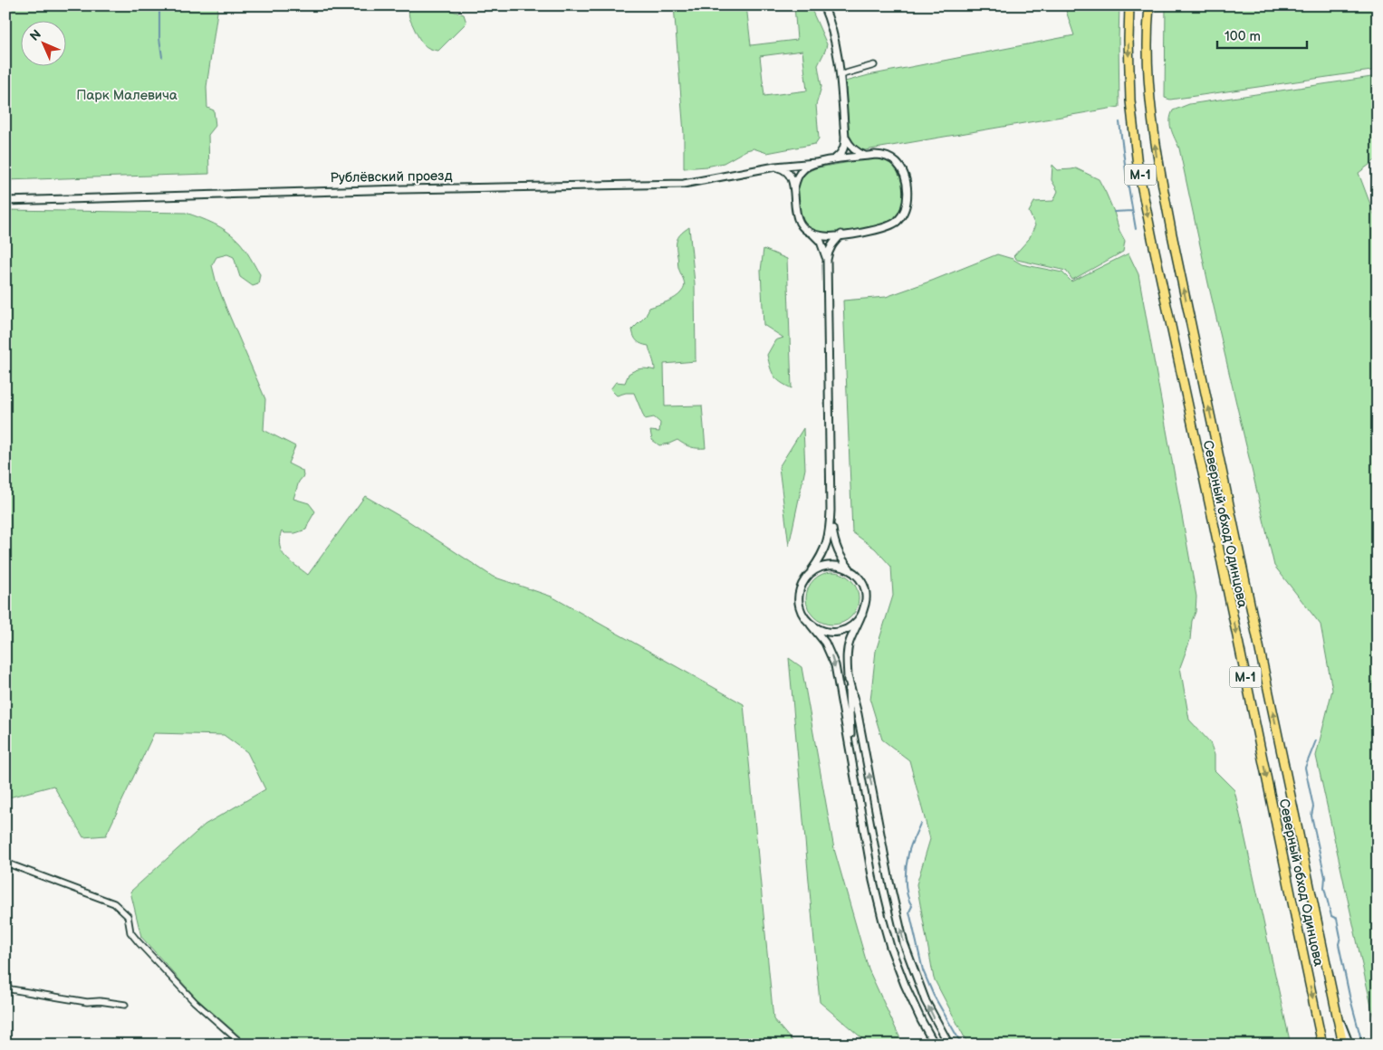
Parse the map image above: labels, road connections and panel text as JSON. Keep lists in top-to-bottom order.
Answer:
{
  "streets": {
    "highway": ["М-1", "Северный обход Одинцова"],
    "street": ["Рублёвский проезд"]
  },
  "parks": ["Парк Малевича"],
  "scale_bar": "100 m",
  "north": "top left"
}
